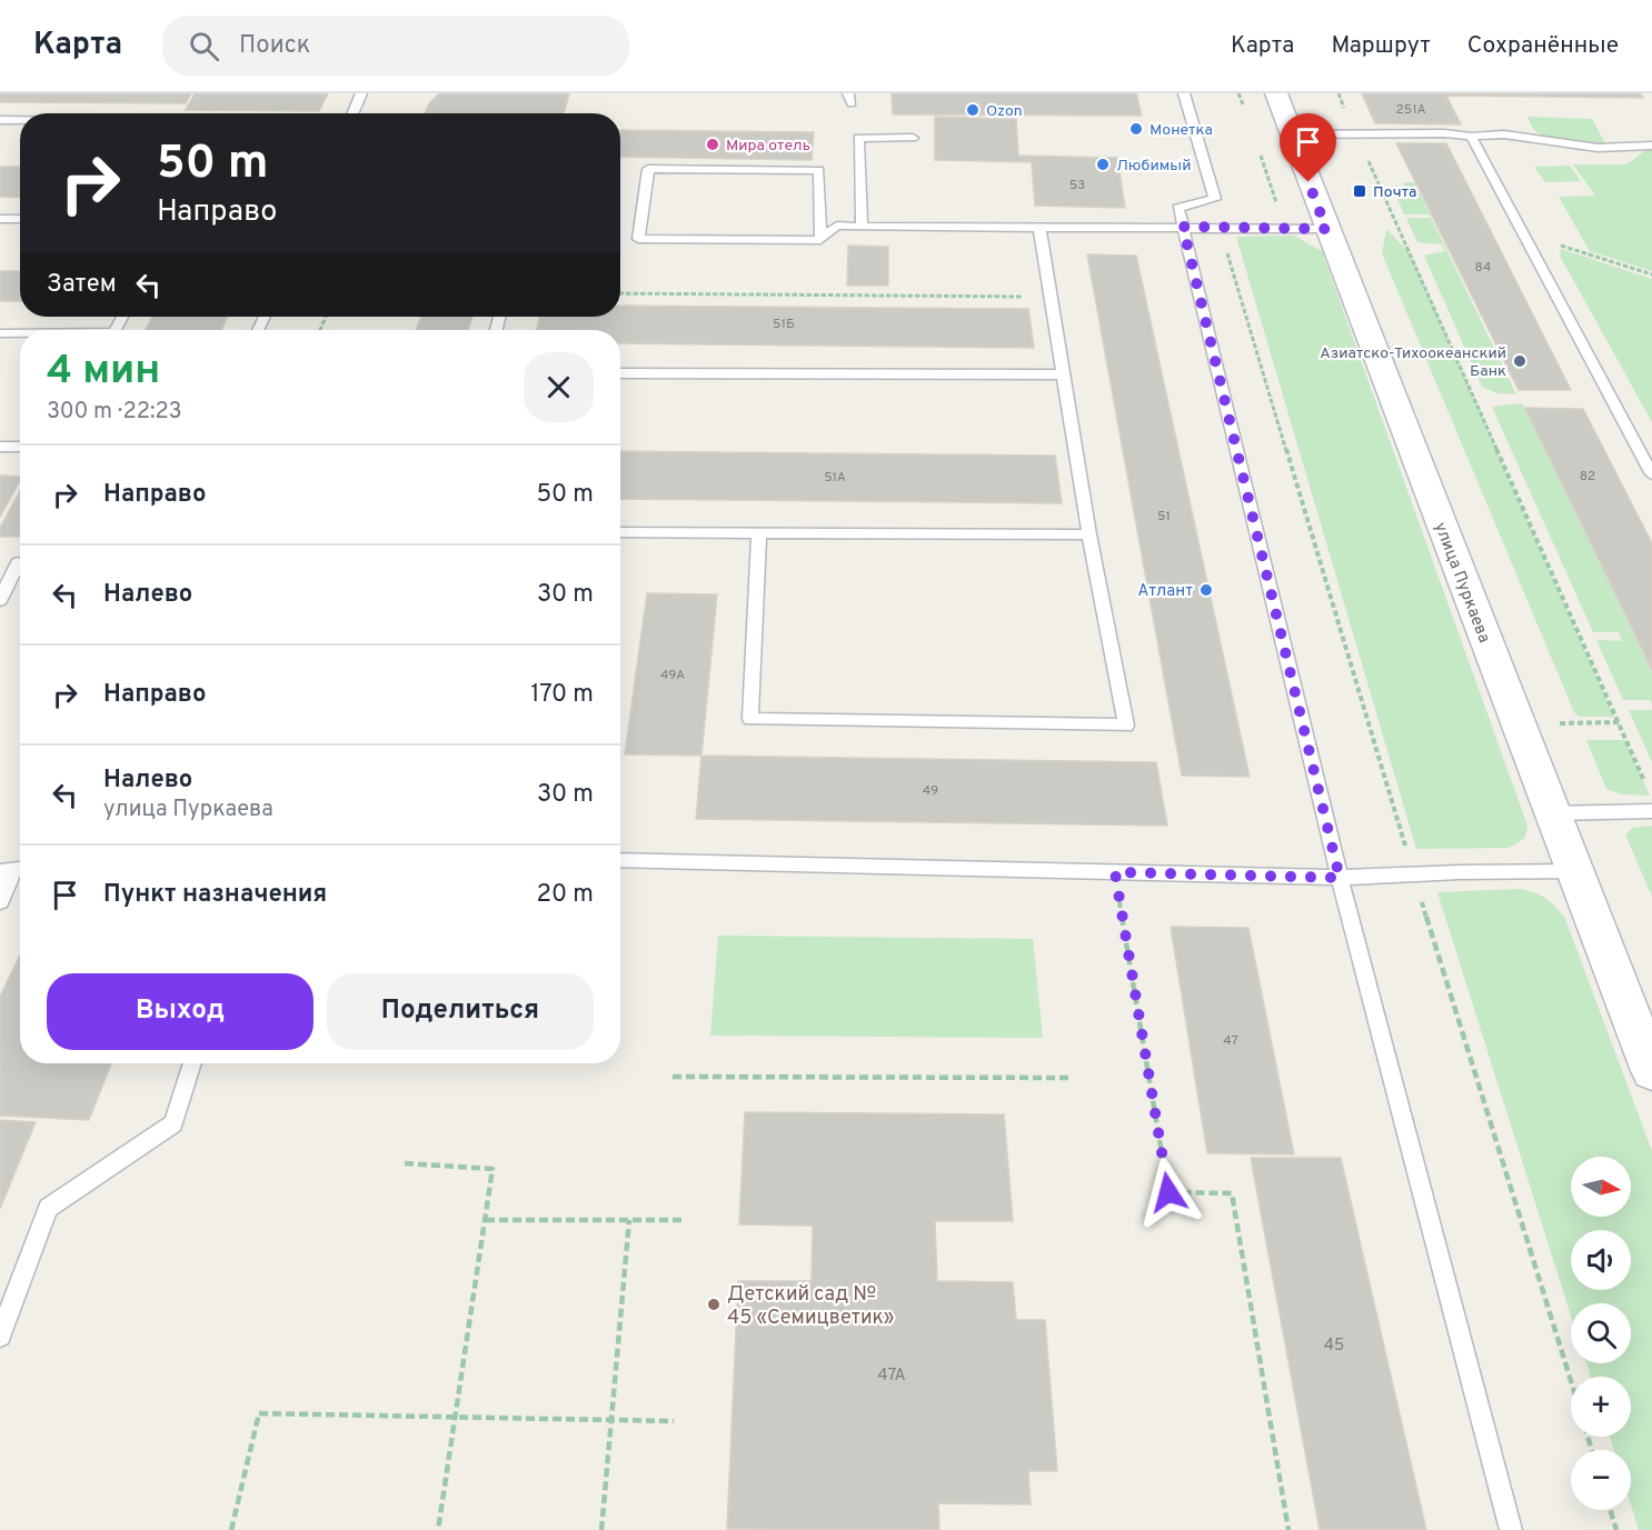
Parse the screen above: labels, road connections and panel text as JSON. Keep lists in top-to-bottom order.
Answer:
{
  "streets": {
    "main road": ["улица Пуркаева"]
  },
  "places": {
    "other": [
      "Ozon",
      "Монетка",
      "Мира отель",
      "Любимый",
      "Азиатско-Тихоокеанский Банк",
      "Атлант",
      "Детский сад № 45 «Семицветик»"
    ],
    "transit": ["Почта"]
  },
  "house_numbers": [
    "251А",
    "53",
    "84",
    "51Б",
    "82",
    "51А",
    "51",
    "49А",
    "49",
    "47",
    "45",
    "47А"
  ],
  "north": "right",
  "page": {
    "header": "Карта",
    "search": "Поиск",
    "nav": ["Карта", "Маршрут", "Сохранённые"],
    "turn": ["50 m", "Направо"],
    "then": "Затем",
    "heading": ["4 мин", "300 m · 22:23"],
    "list": [
      {
        "name": "Направо",
        "value": "50 m"
      },
      {
        "name": "Налево",
        "value": "30 m"
      },
      {
        "name": "Направо",
        "value": "170 m"
      },
      {
        "name": "Налево",
        "note": "улица Пуркаева",
        "value": "30 m"
      },
      {
        "name": "Пункт назначения",
        "value": "20 m"
      }
    ],
    "buttons": ["Выход", "Поделиться"],
    "map_buttons": ["+", "−"]
  }
}
